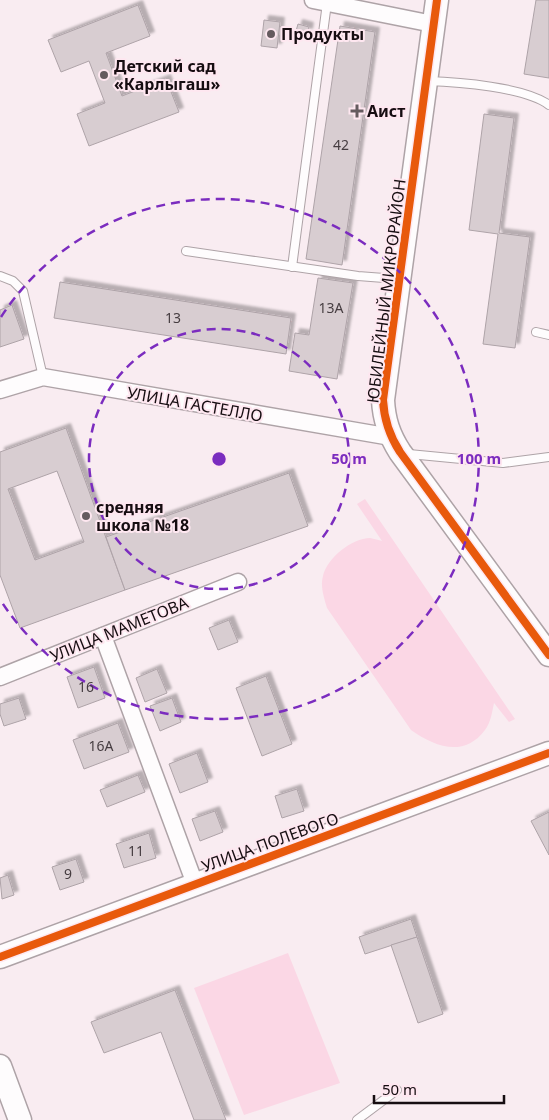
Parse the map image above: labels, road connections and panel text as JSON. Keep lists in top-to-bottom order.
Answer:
{
  "streets": {
    "street": [
      "ЮБИЛЕЙНЫЙ МИКРОРАЙОН",
      "УЛИЦА ГАСТЕЛЛО",
      "УЛИЦА МАМЕТОВА",
      "УЛИЦА ПОЛЕВОГО"
    ]
  },
  "crossings": [
    ["ЮБИЛЕЙНЫЙ МИКРОРАЙОН", "УЛИЦА ГАСТЕЛЛО"]
  ],
  "places": {
    "other": ["Продукты", "Детский сад «Карлыгаш»", "средняя школа №18"],
    "health": ["Аист"]
  },
  "house_numbers": [
    "42",
    "13А",
    "13",
    "16",
    "16А",
    "11",
    "9"
  ],
  "scale_bar": "50 m",
  "rings": ["50 m", "100 m"]
}
